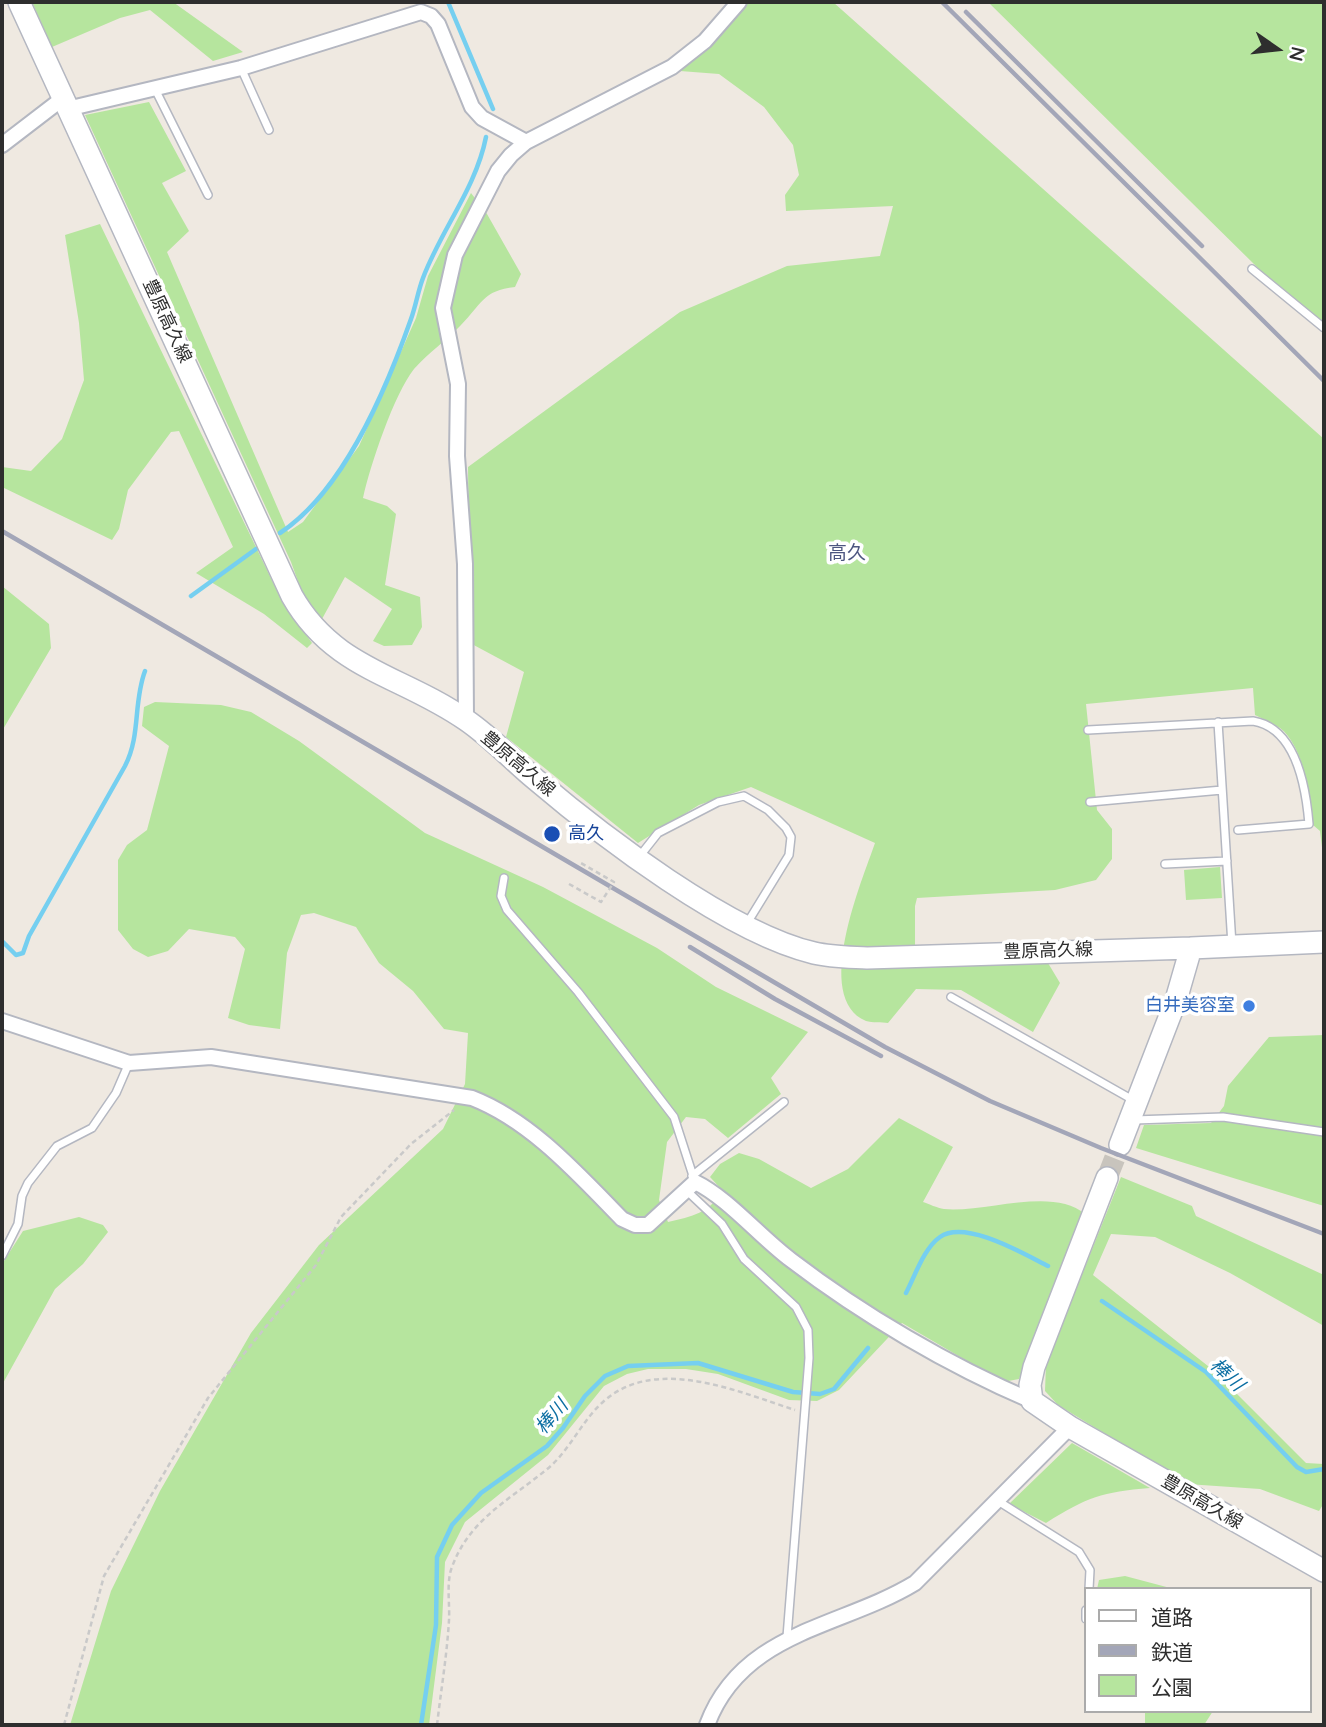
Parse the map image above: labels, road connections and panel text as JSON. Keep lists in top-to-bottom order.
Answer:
{
  "streets": {
    "main road": ["豊原高久線"]
  },
  "districts": ["高久"],
  "water": ["棒川"],
  "places": ["高久", "白井美容室"],
  "legend": ["道路", "鉄道", "公園"],
  "north": "right"
}
